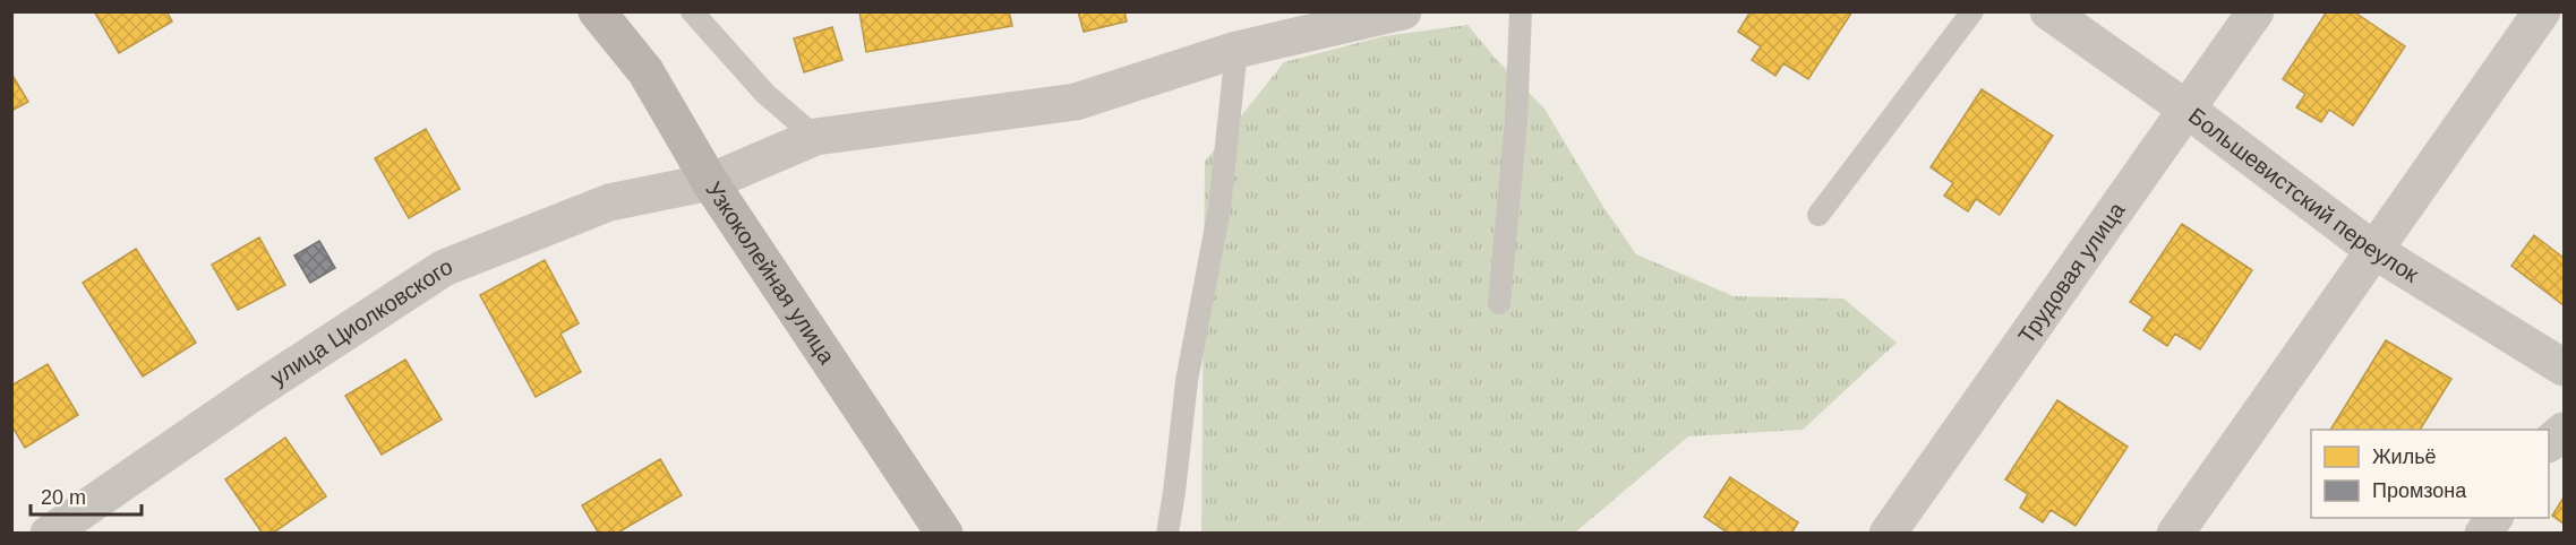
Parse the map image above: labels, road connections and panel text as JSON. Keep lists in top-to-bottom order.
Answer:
{
  "streets": {
    "street": [
      "Большевистский переулок",
      "Узкоколейная улица",
      "Трудовая улица",
      "улица Циолковского"
    ]
  },
  "crossings": [
    ["Большевистский переулок", "Трудовая улица"],
    ["Узкоколейная улица", "улица Циолковского"]
  ],
  "legend": ["Жильё", "Промзона"],
  "scale_bar": "20 m"
}
